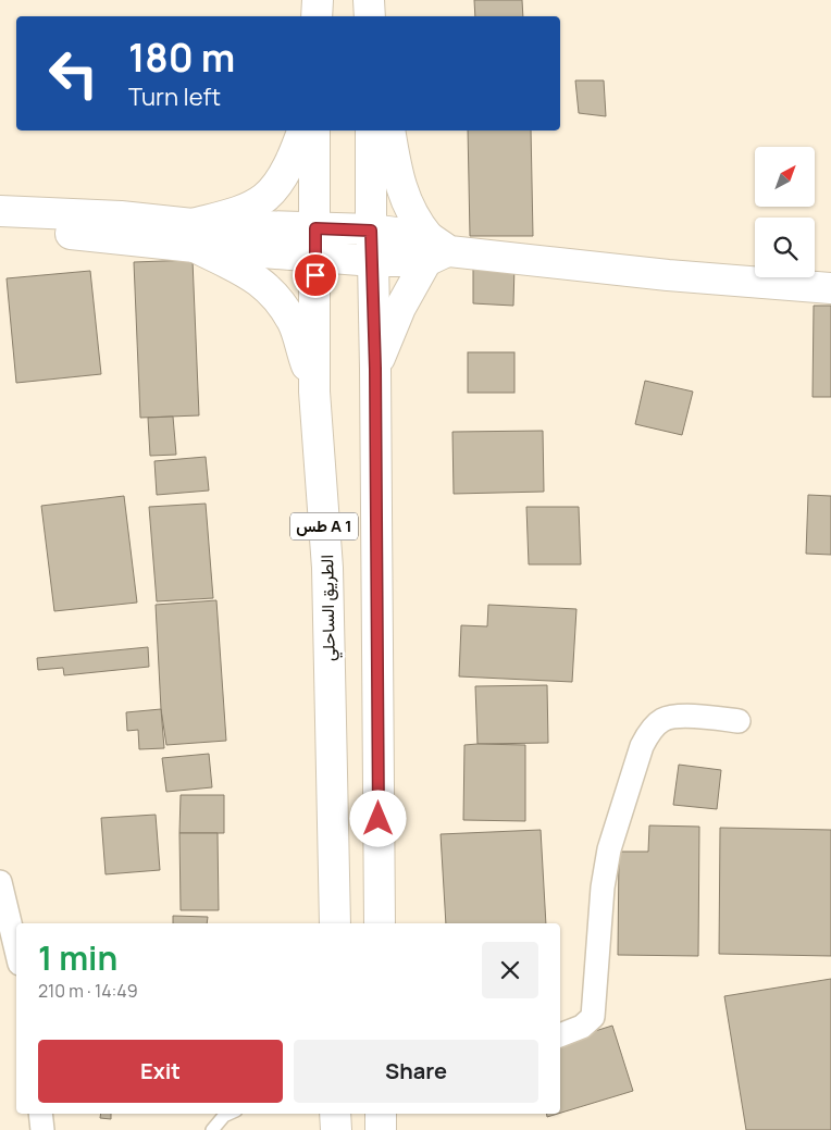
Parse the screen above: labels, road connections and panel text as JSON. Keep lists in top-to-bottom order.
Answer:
{
  "streets": {
    "main road": ["طس A 1", "الطريق الساحلي"]
  },
  "north": "top right",
  "page": {
    "turn": ["180 m", "Turn left"],
    "heading": ["1 min", "210 m · 14:49"],
    "buttons": ["Exit", "Share"]
  }
}
